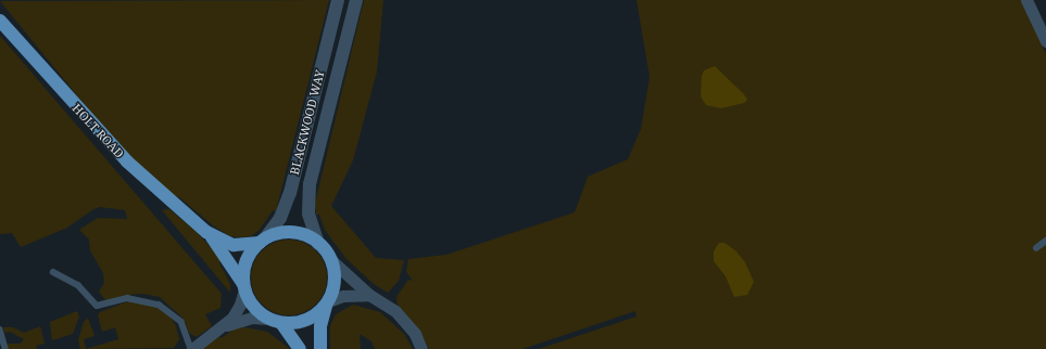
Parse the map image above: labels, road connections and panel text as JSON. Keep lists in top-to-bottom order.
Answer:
{
  "streets": {
    "highway": ["HOLT ROAD"],
    "street": ["BLACKWOOD WAY"]
  },
  "crossings": [
    ["BLACKWOOD WAY", "HOLT ROAD"]
  ]
}
